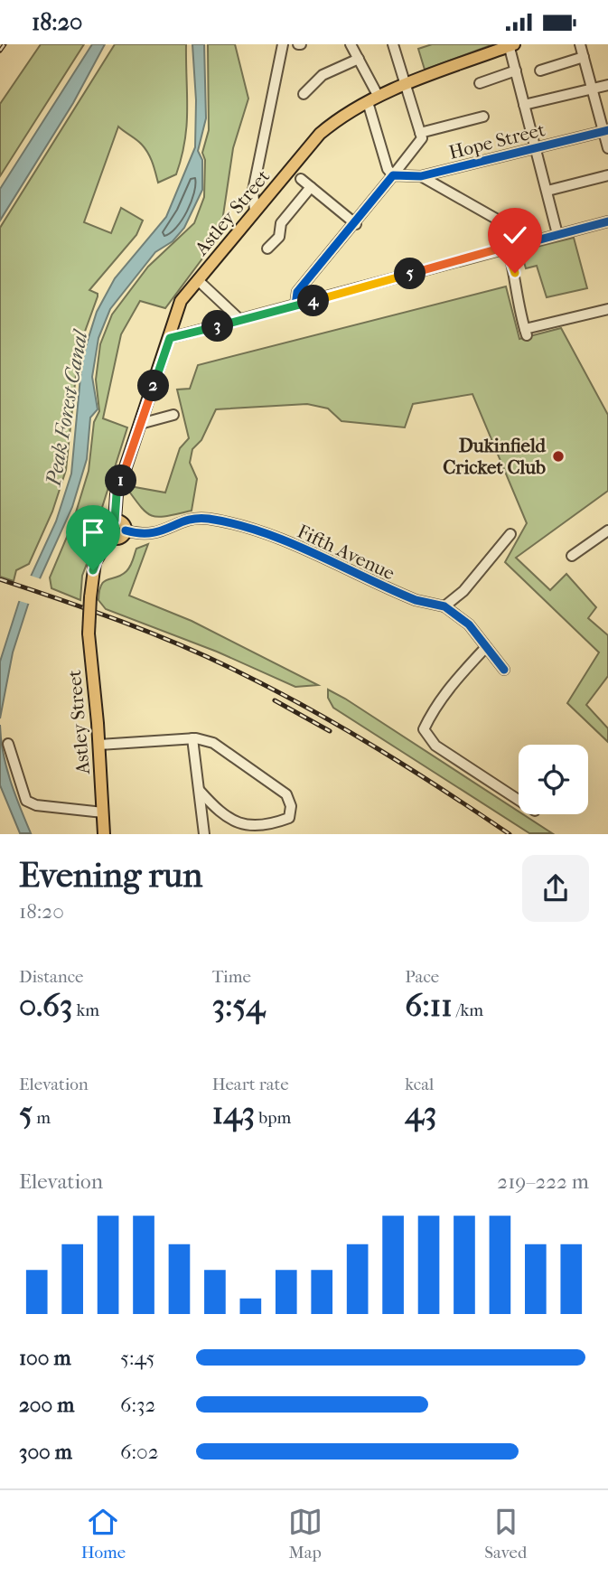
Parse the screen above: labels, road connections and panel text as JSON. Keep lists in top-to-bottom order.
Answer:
{
  "streets": {
    "main road": ["Astley Street"],
    "street": ["Hope Street", "Fifth Avenue"]
  },
  "crossings": [
    ["Astley Street", "Fifth Avenue"]
  ],
  "water": ["Peak Forest Canal"],
  "places": ["Dukinfield Cricket Club"],
  "page": {
    "status": "18:20",
    "pins": [
      "5",
      "4",
      "3",
      "2",
      "1"
    ],
    "heading": ["Evening run", "18:20"],
    "stats": [
      ["Distance", "0.63 km"],
      ["Time", "3:54"],
      ["Pace", "6:11 /km"],
      ["Elevation", "5 m"],
      ["Heart rate", "143 bpm"],
      ["kcal", "43"]
    ],
    "chart": ["Elevation", "219–222 m"],
    "list": [
      {
        "name": "100 m",
        "note": "5:45"
      },
      {
        "name": "200 m",
        "note": "6:32"
      },
      {
        "name": "300 m",
        "note": "6:02"
      }
    ],
    "tabs": ["Home", "Map", "Saved"]
  }
}
